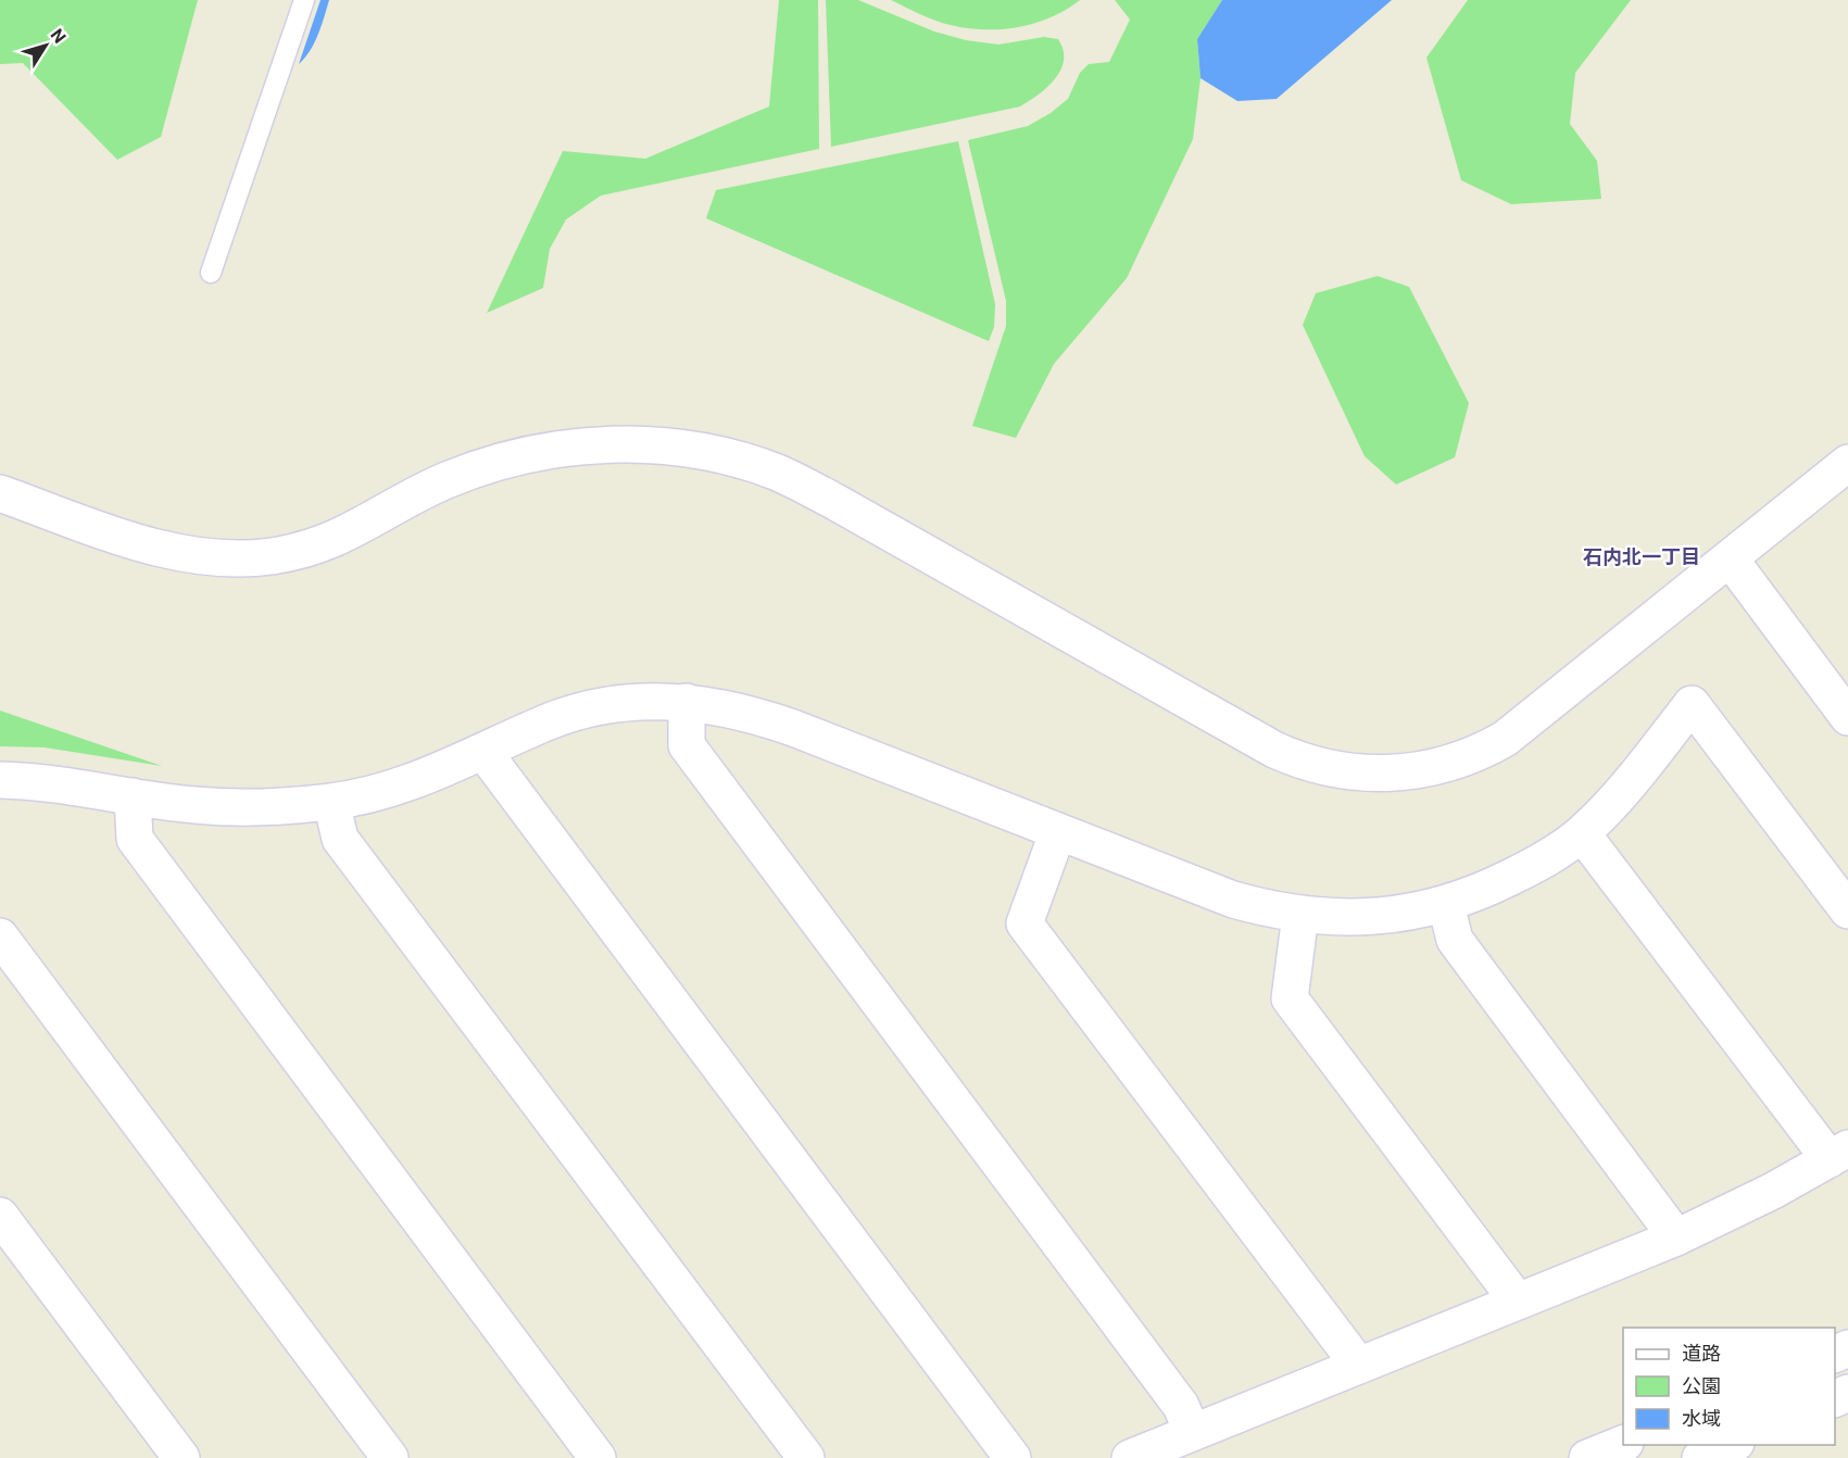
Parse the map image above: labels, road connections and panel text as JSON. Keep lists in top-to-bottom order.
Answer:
{
  "districts": ["石内北一丁目"],
  "legend": ["道路", "公園", "水域"],
  "north": "top right"
}
